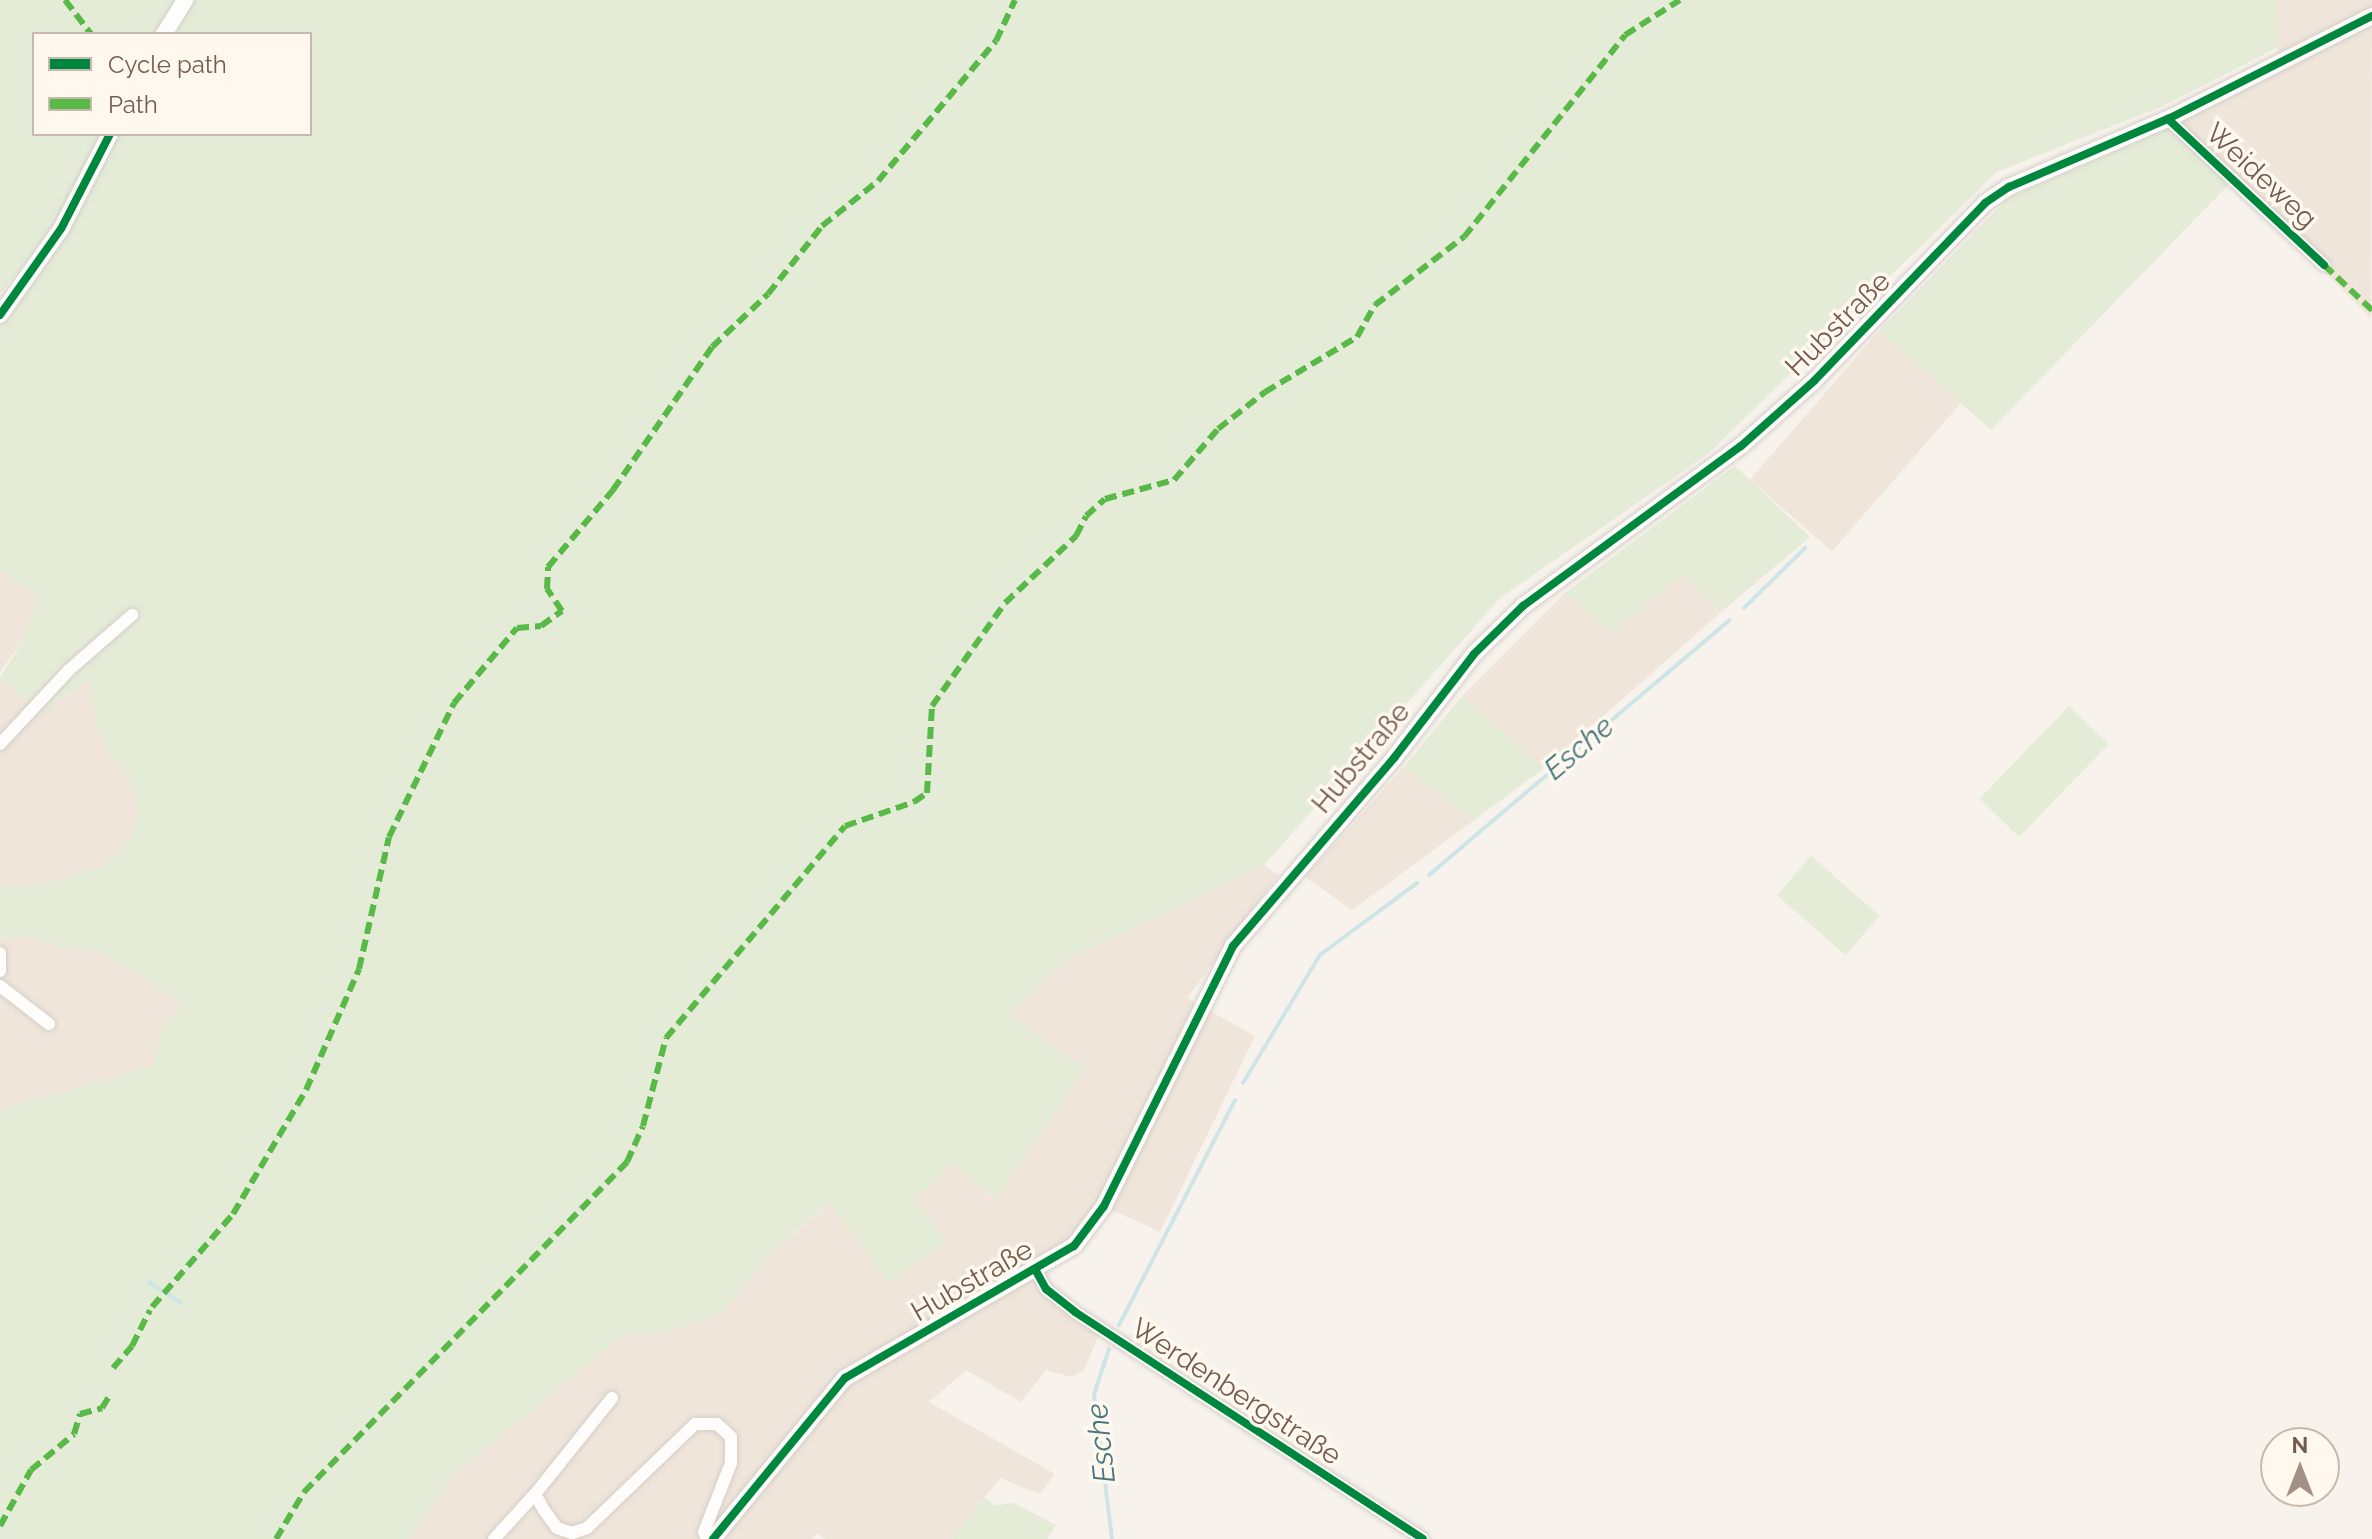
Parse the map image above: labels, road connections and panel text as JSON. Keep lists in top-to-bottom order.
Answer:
{
  "streets": {
    "street": ["Weideweg", "Hubstraße", "Werdenbergstraße"]
  },
  "crossings": [
    ["Weideweg", "Hubstraße"],
    ["Hubstraße", "Werdenbergstraße"]
  ],
  "water": ["Esche"],
  "legend": ["Cycle path", "Path"],
  "north": "top"
}
